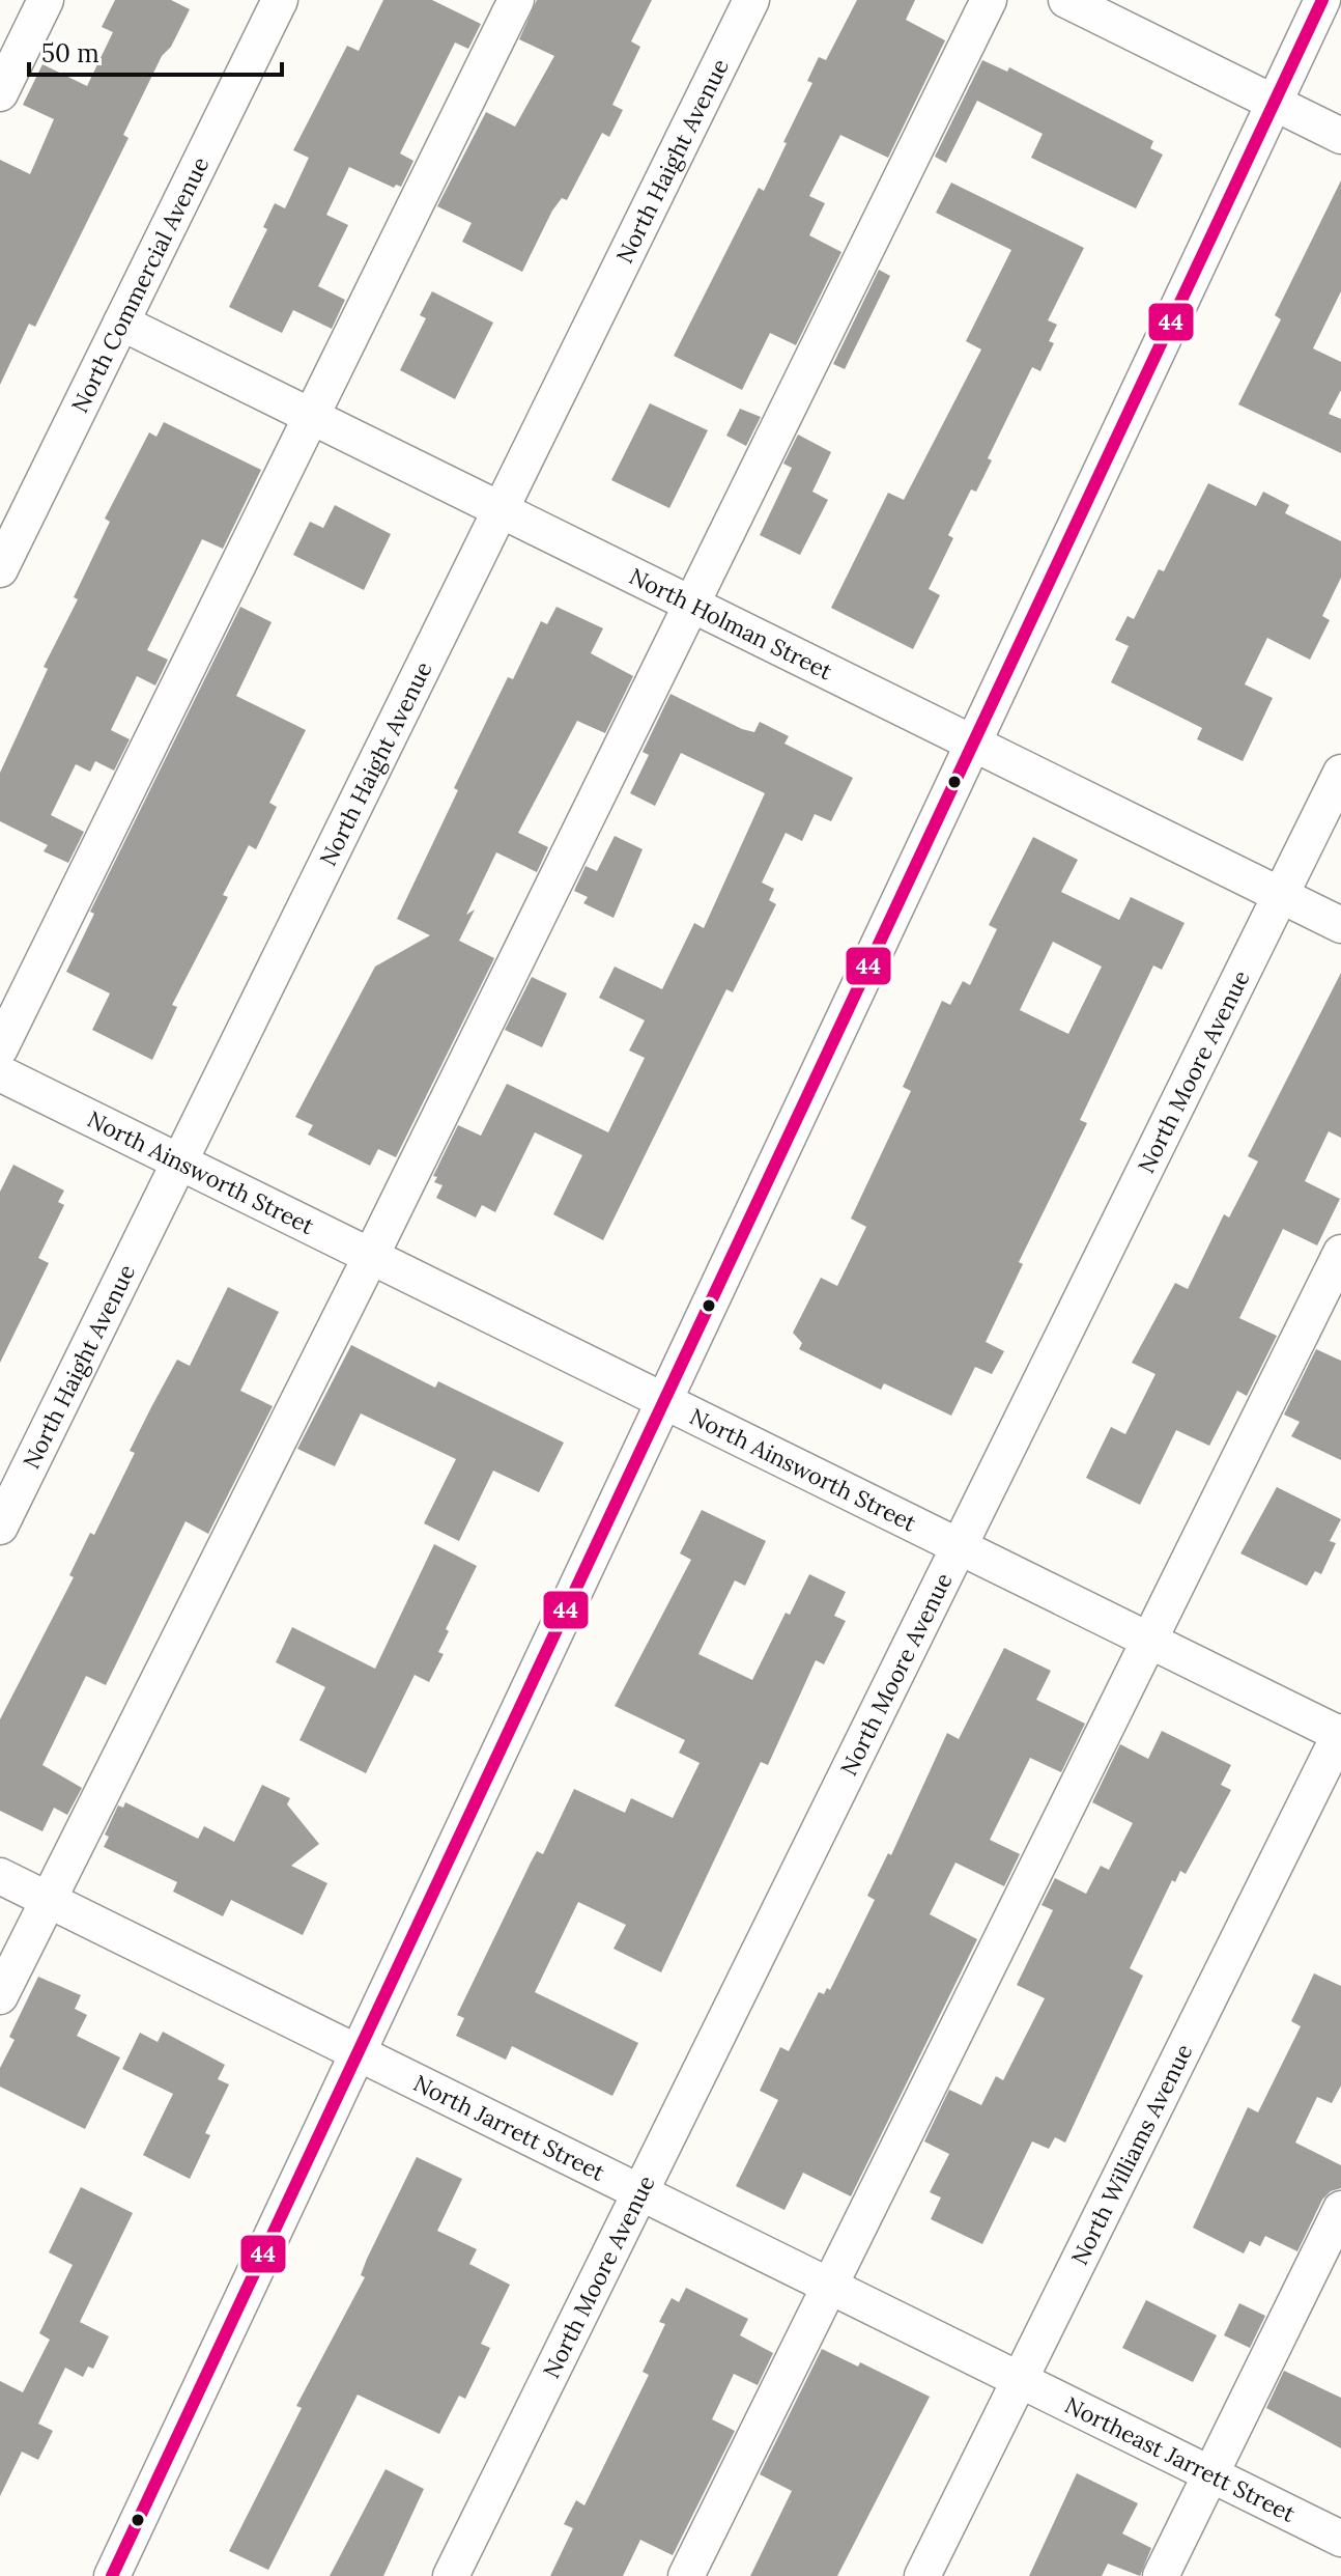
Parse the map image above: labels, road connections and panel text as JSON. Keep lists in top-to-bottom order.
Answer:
{
  "streets": {
    "street": [
      "North Haight Avenue",
      "North Commercial Avenue",
      "North Holman Street",
      "North Moore Avenue",
      "North Ainsworth Street",
      "North Jarrett Street",
      "North Williams Avenue",
      "Northeast Jarrett Street"
    ]
  },
  "crossings": [
    ["North Haight Avenue", "North Holman Street"],
    ["North Haight Avenue", "North Ainsworth Street"],
    ["North Commercial Avenue", "North Holman Street"],
    ["North Holman Street", "North Moore Avenue"],
    ["North Moore Avenue", "North Ainsworth Street"],
    ["North Moore Avenue", "North Jarrett Street"],
    ["North Ainsworth Street", "North Williams Avenue"],
    ["North Jarrett Street", "North Williams Avenue"],
    ["North Jarrett Street", "Northeast Jarrett Street"],
    ["North Williams Avenue", "Northeast Jarrett Street"]
  ],
  "lines": ["transit line 44"],
  "scale_bar": "50 m"
}
